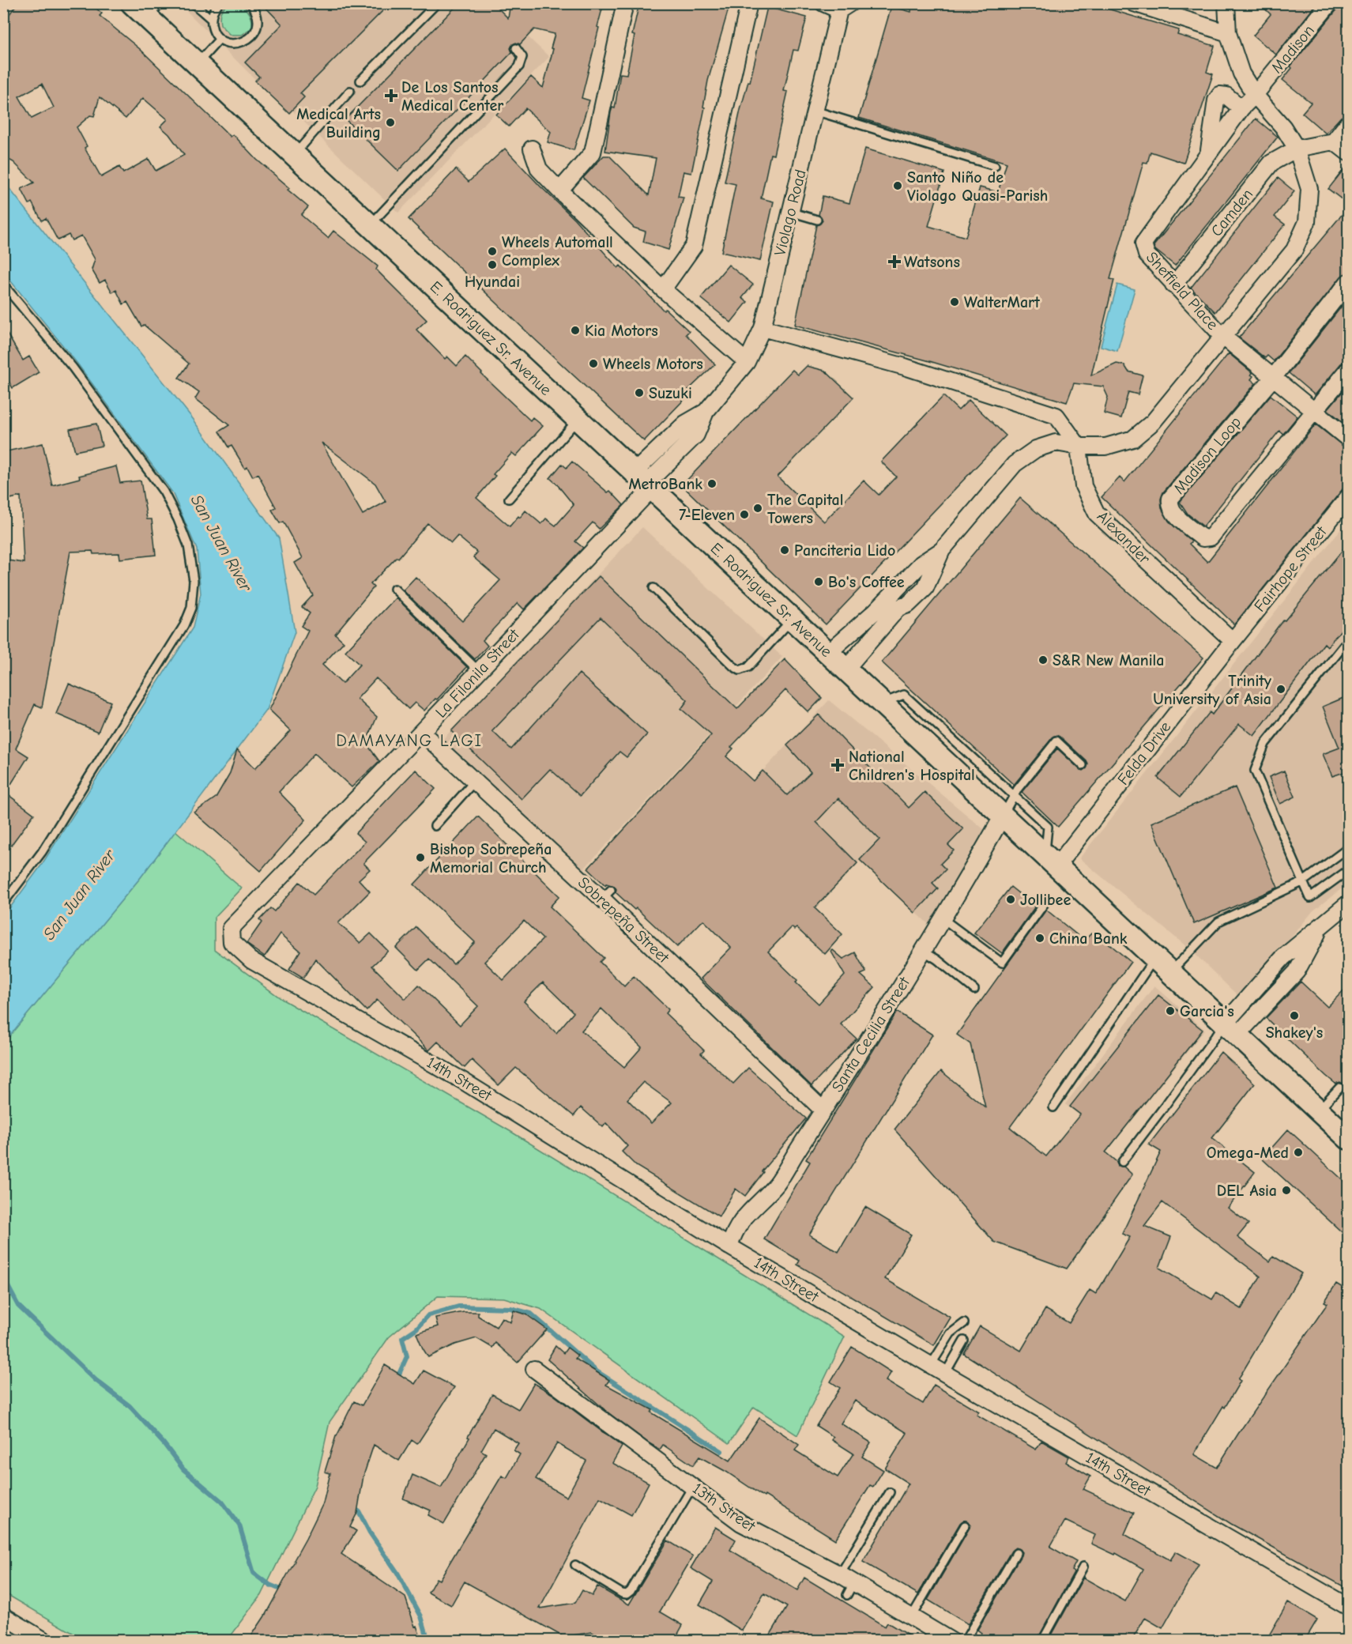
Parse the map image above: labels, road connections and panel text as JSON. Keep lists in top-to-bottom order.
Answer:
{
  "streets": {
    "main road": ["E. Rodriguez Sr. Avenue"],
    "street": [
      "Madison",
      "Violago Road",
      "Camden",
      "Sheffield Place",
      "Madison Loop",
      "Alexander",
      "Fairhope Street",
      "La Filonila Street",
      "Felda Drive",
      "Sobrepeña Street",
      "Santa Cecilia Street",
      "14th Street",
      "13th Street"
    ]
  },
  "crossings": [
    ["Madison", "Sheffield Place"],
    ["Violago Road", "E. Rodriguez Sr. Avenue"],
    ["Violago Road", "Alexander"],
    ["Violago Road", "La Filonila Street"],
    ["Camden", "Sheffield Place"],
    ["Sheffield Place", "Madison Loop"],
    ["E. Rodriguez Sr. Avenue", "La Filonila Street"],
    ["E. Rodriguez Sr. Avenue", "Felda Drive"],
    ["E. Rodriguez Sr. Avenue", "Santa Cecilia Street"],
    ["Alexander", "Fairhope Street"],
    ["Alexander", "Felda Drive"],
    ["Fairhope Street", "Felda Drive"],
    ["La Filonila Street", "Sobrepeña Street"],
    ["La Filonila Street", "14th Street"],
    ["Sobrepeña Street", "Santa Cecilia Street"],
    ["Santa Cecilia Street", "14th Street"]
  ],
  "districts": ["DAMAYANG LAGI"],
  "water": ["San Juan River"],
  "places": {
    "health": ["De Los Santos Medical Center", "Watsons", "National Children's Hospital"],
    "other": [
      "Medical Arts Building",
      "Santo Niño de Violago Quasi-Parish",
      "Wheels Automall Complex",
      "Hyundai",
      "WalterMart",
      "Kia Motors",
      "Wheels Motors",
      "Suzuki",
      "MetroBank",
      "The Capital Towers",
      "7-Eleven",
      "Panciteria Lido",
      "Bo's Coffee",
      "S&R New Manila",
      "Trinity University of Asia",
      "Bishop Sobrepeña Memorial Church",
      "Jollibee",
      "China Bank",
      "Garcia's",
      "Shakey's",
      "Omega-Med",
      "DEL Asia"
    ]
  }
}
